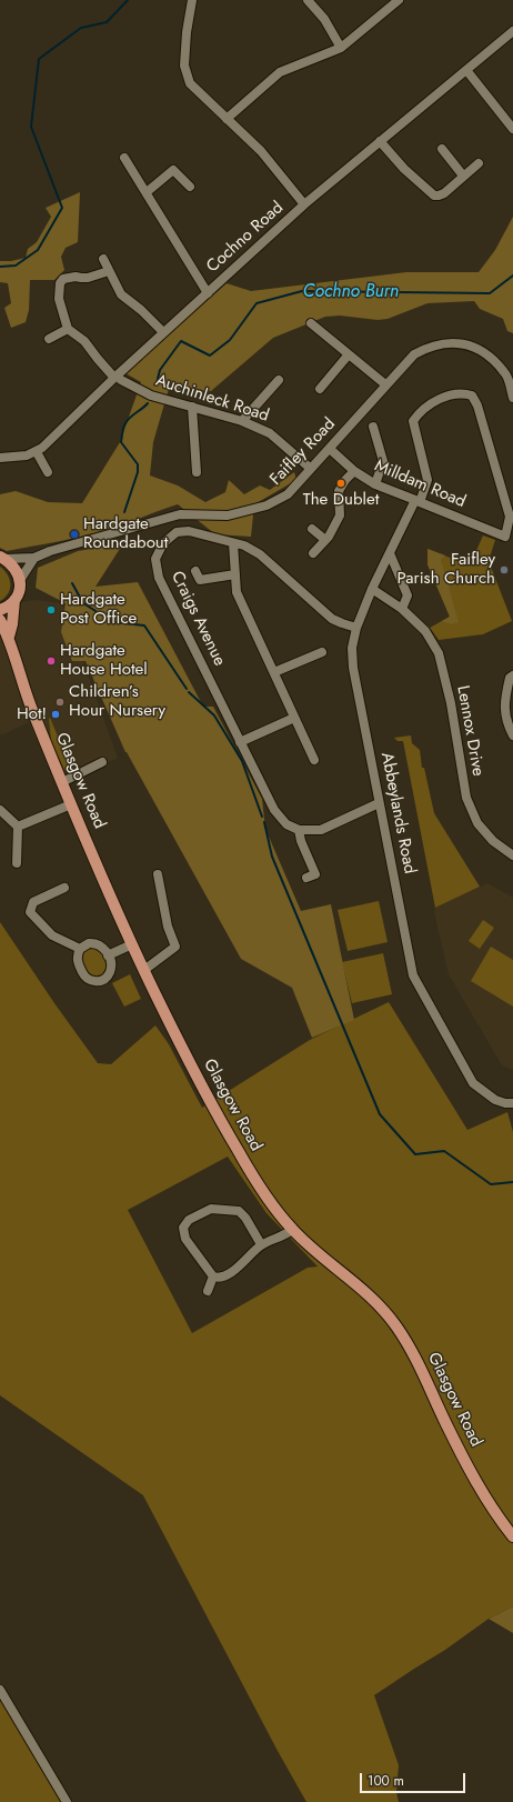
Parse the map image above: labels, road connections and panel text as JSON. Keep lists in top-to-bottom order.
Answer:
{
  "streets": {
    "main road": ["Glasgow Road"],
    "street": [
      "Cochno Road",
      "Auchinleck Road",
      "Faifley Road",
      "Milldam Road",
      "Craigs Avenue",
      "Lennox Drive",
      "Abbeylands Road"
    ]
  },
  "crossings": [
    ["Cochno Road", "Auchinleck Road"],
    ["Auchinleck Road", "Faifley Road"],
    ["Faifley Road", "Milldam Road"],
    ["Milldam Road", "Abbeylands Road"],
    ["Craigs Avenue", "Abbeylands Road"],
    ["Lennox Drive", "Abbeylands Road"]
  ],
  "water": ["Cochno Burn"],
  "places": [
    "The Dublet",
    "Hardgate Roundabout",
    "Faifley Parish Church",
    "Hardgate Post Office",
    "Hardgate House Hotel",
    "Children’s Hour Nursery",
    "Hot!"
  ],
  "scale_bar": "100 m"
}
